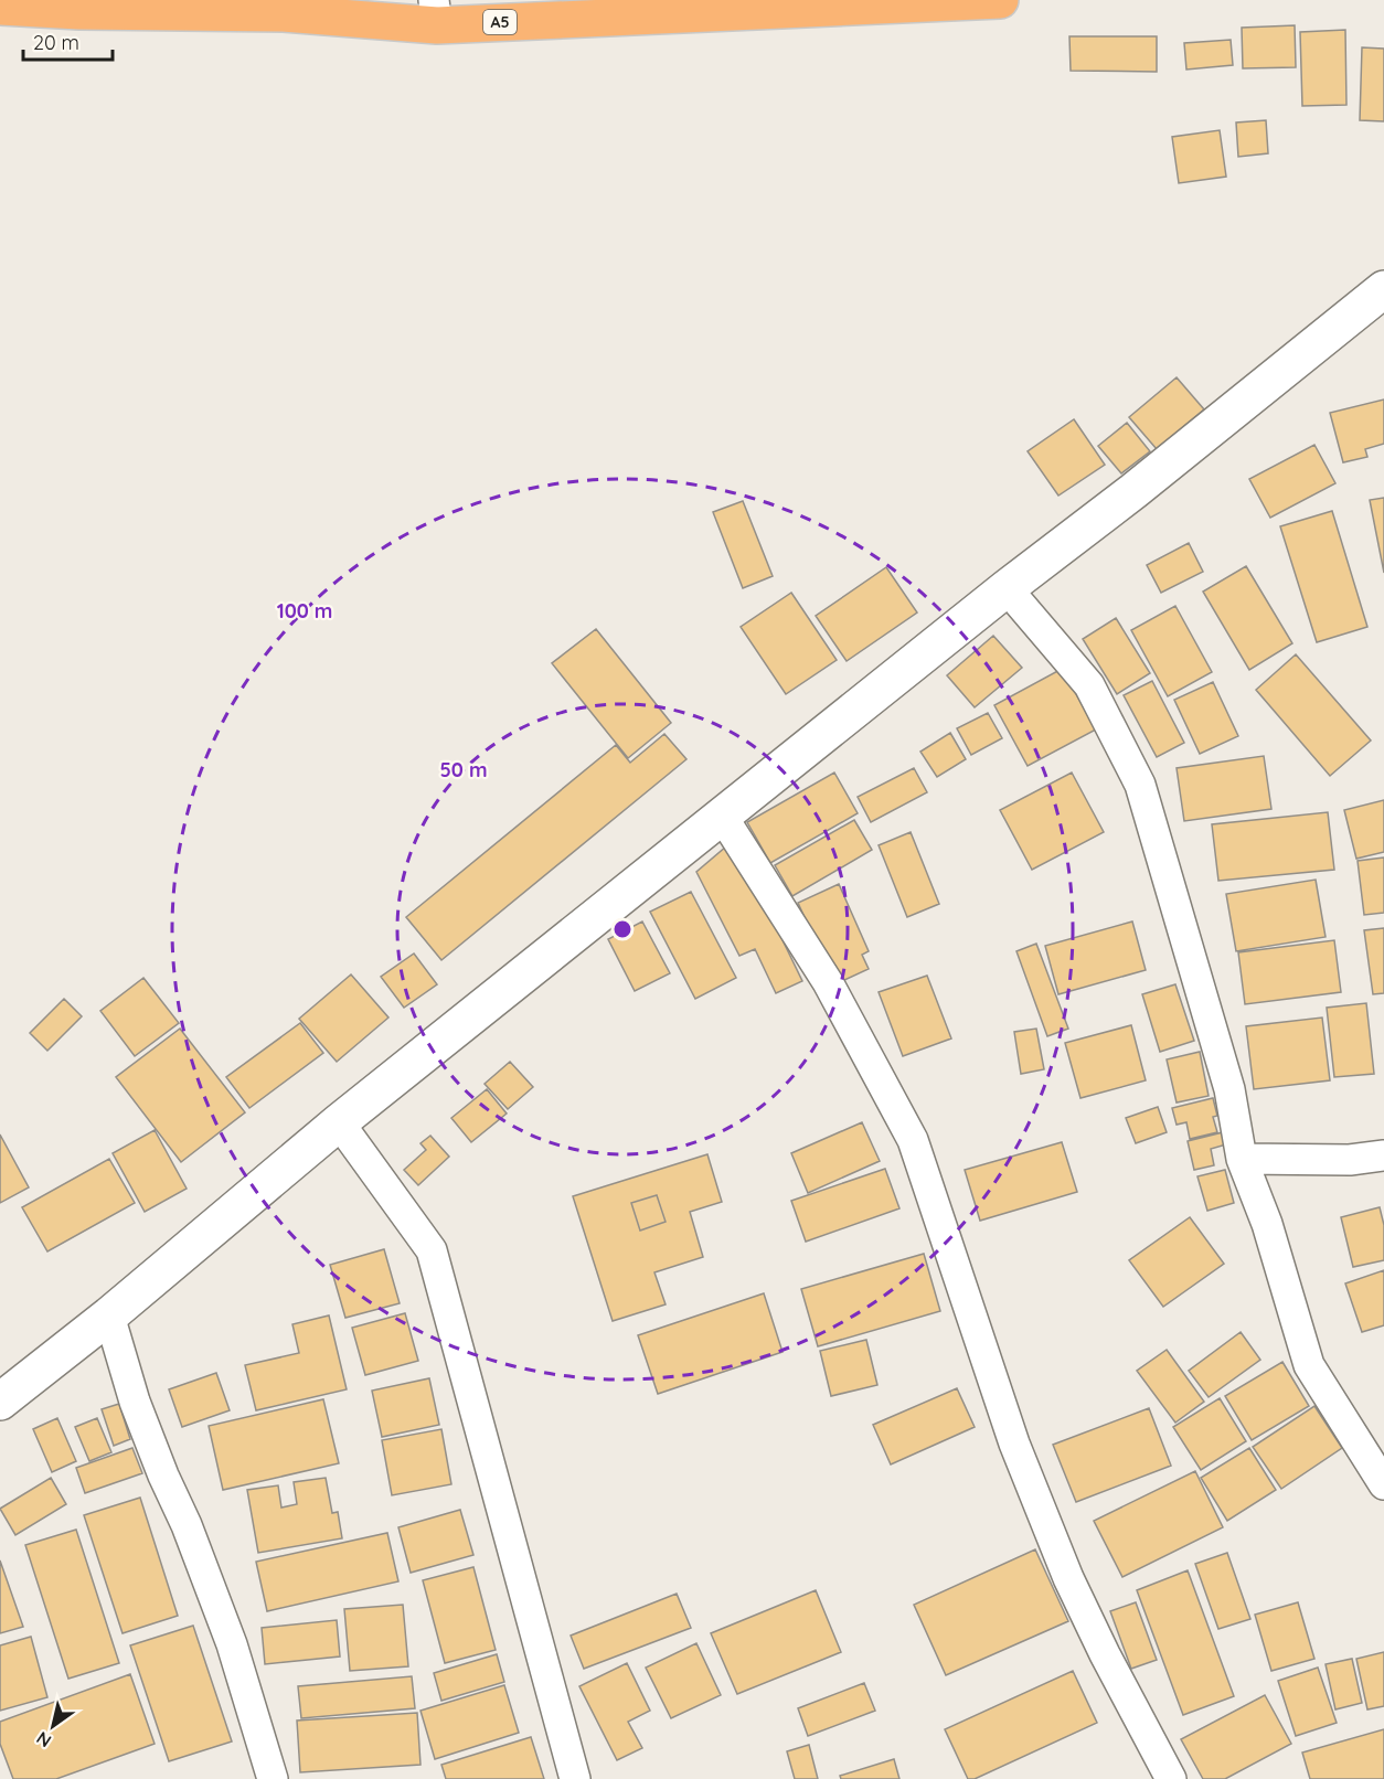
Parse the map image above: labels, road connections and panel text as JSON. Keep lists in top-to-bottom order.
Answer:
{
  "streets": {
    "highway": ["A5"]
  },
  "scale_bar": "20 m",
  "north": "bottom left",
  "rings": ["100 m", "50 m"]
}
